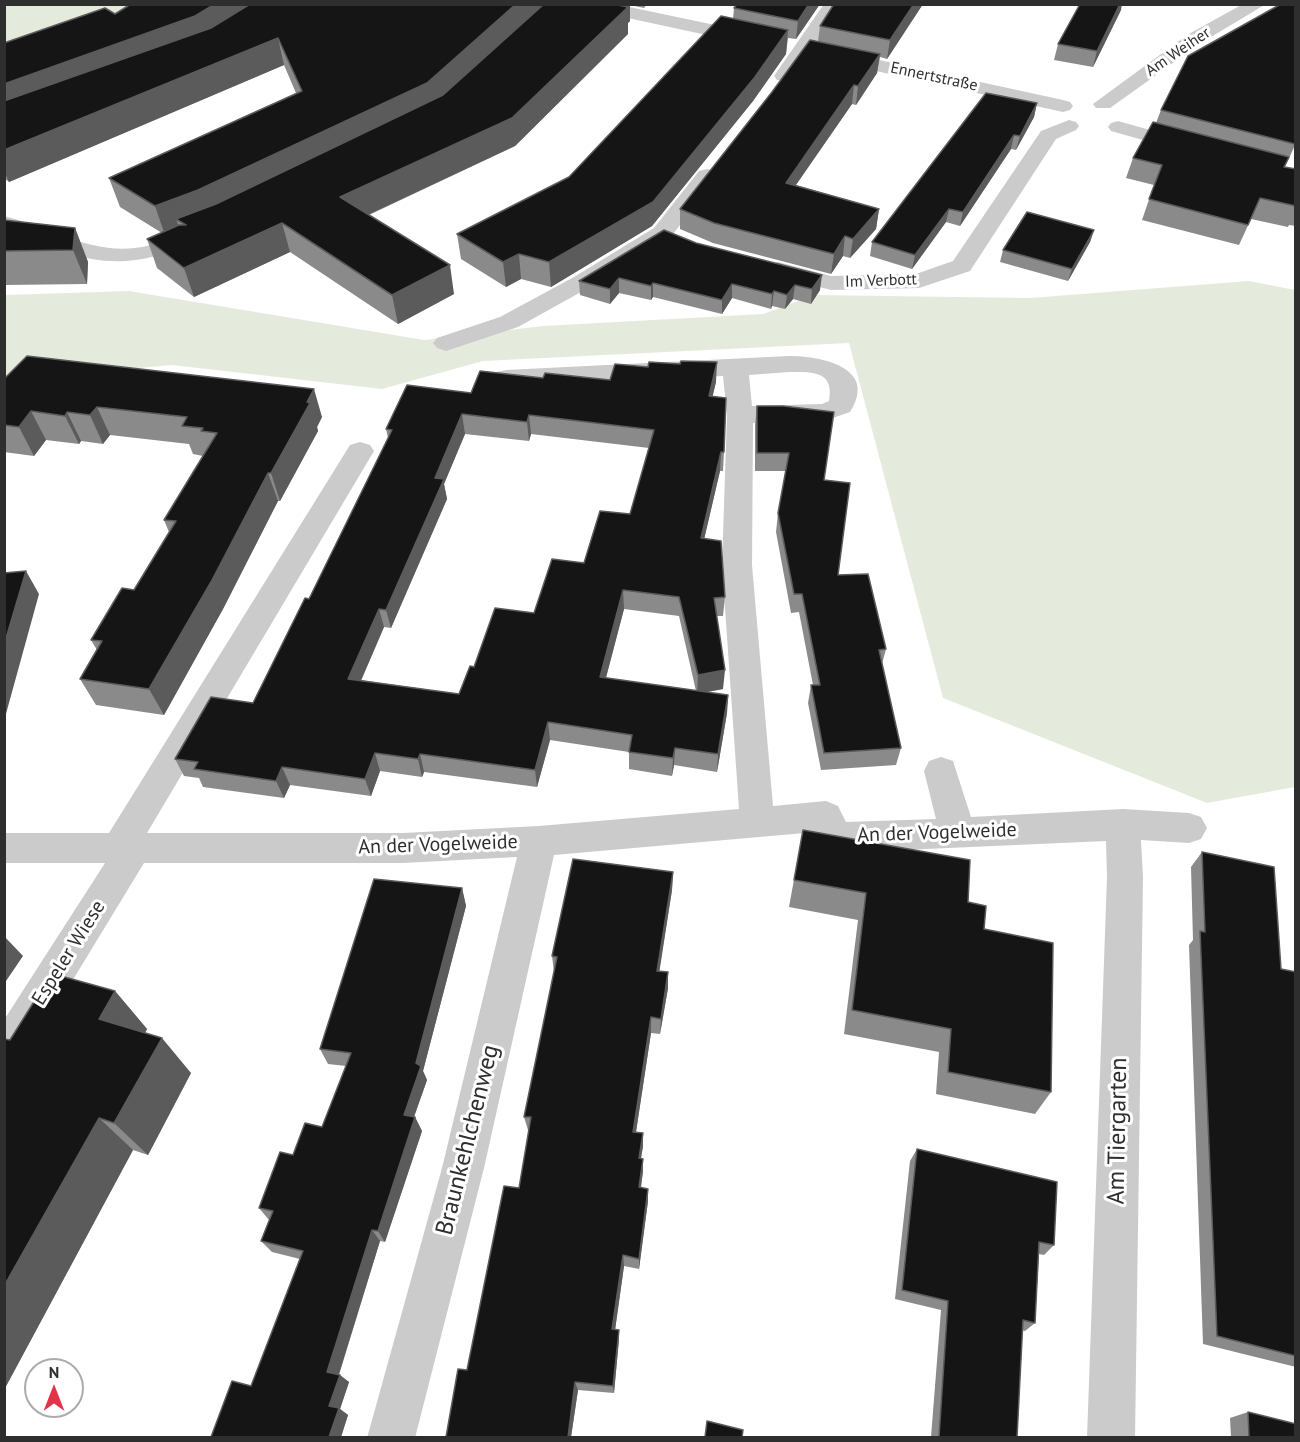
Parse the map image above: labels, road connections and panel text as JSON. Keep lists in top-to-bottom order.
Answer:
{
  "streets": {
    "street": [
      "Am Weiher",
      "Ennertstraße",
      "Im Verbott",
      "An der Vogelweide",
      "Espeler Wiese",
      "Am Tiergarten",
      "Braunkehlchenweg"
    ]
  },
  "crossings": [
    ["Ennertstraße", "Im Verbott"],
    ["An der Vogelweide", "Espeler Wiese"],
    ["An der Vogelweide", "Am Tiergarten"],
    ["An der Vogelweide", "Braunkehlchenweg"]
  ],
  "north": "top"
}
